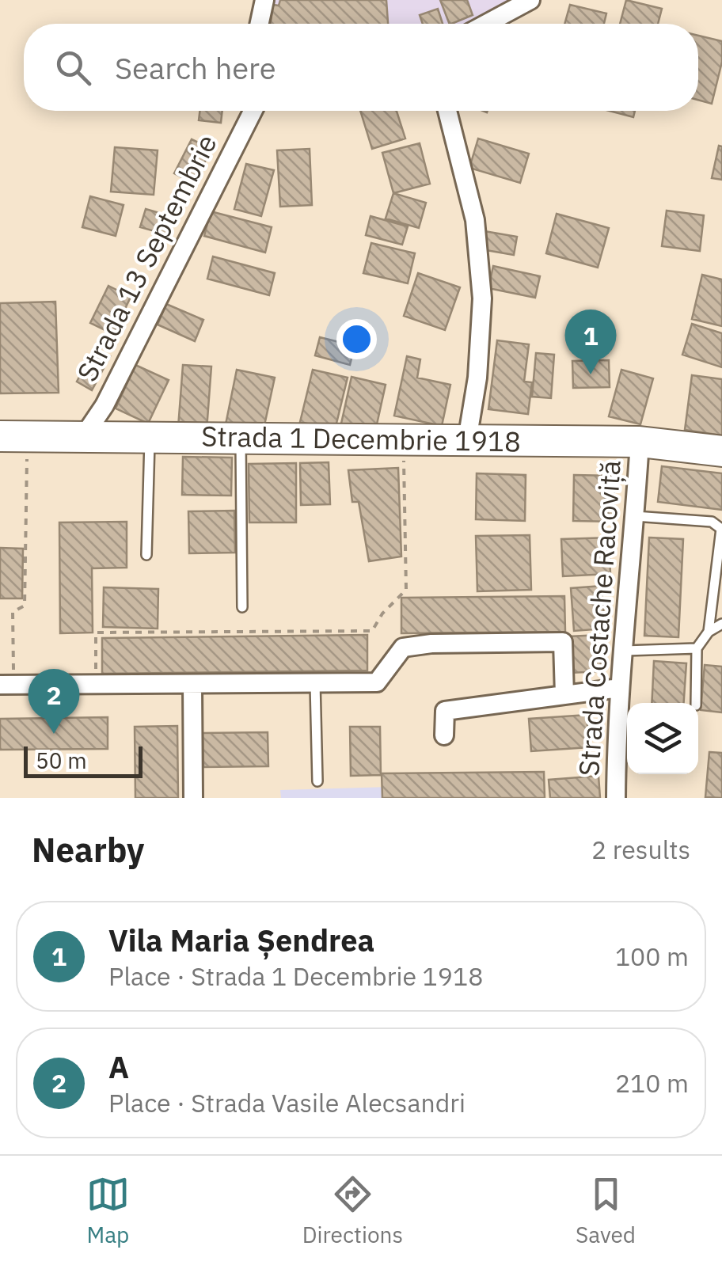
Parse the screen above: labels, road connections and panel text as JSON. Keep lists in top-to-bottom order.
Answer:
{
  "streets": {
    "main road": ["Strada 1 Decembrie 1918"],
    "street": ["Strada 13 Septembrie", "Strada Costache Racoviță"]
  },
  "crossings": [
    ["Strada 13 Septembrie", "Strada 1 Decembrie 1918"],
    ["Strada 1 Decembrie 1918", "Strada Costache Racoviță"]
  ],
  "scale_bar": "50 m",
  "page": {
    "search": "Search here",
    "pins": ["1", "2"],
    "scale": "50 m",
    "heading": ["Nearby", "2 results"],
    "list": [
      {
        "mark": "1",
        "name": "Vila Maria Șendrea",
        "note": "Place · Strada 1 Decembrie 1918",
        "value": "100 m"
      },
      {
        "mark": "2",
        "name": "A",
        "note": "Place · Strada Vasile Alecsandri",
        "value": "210 m"
      }
    ],
    "nav": ["Map", "Directions", "Saved"]
  }
}
